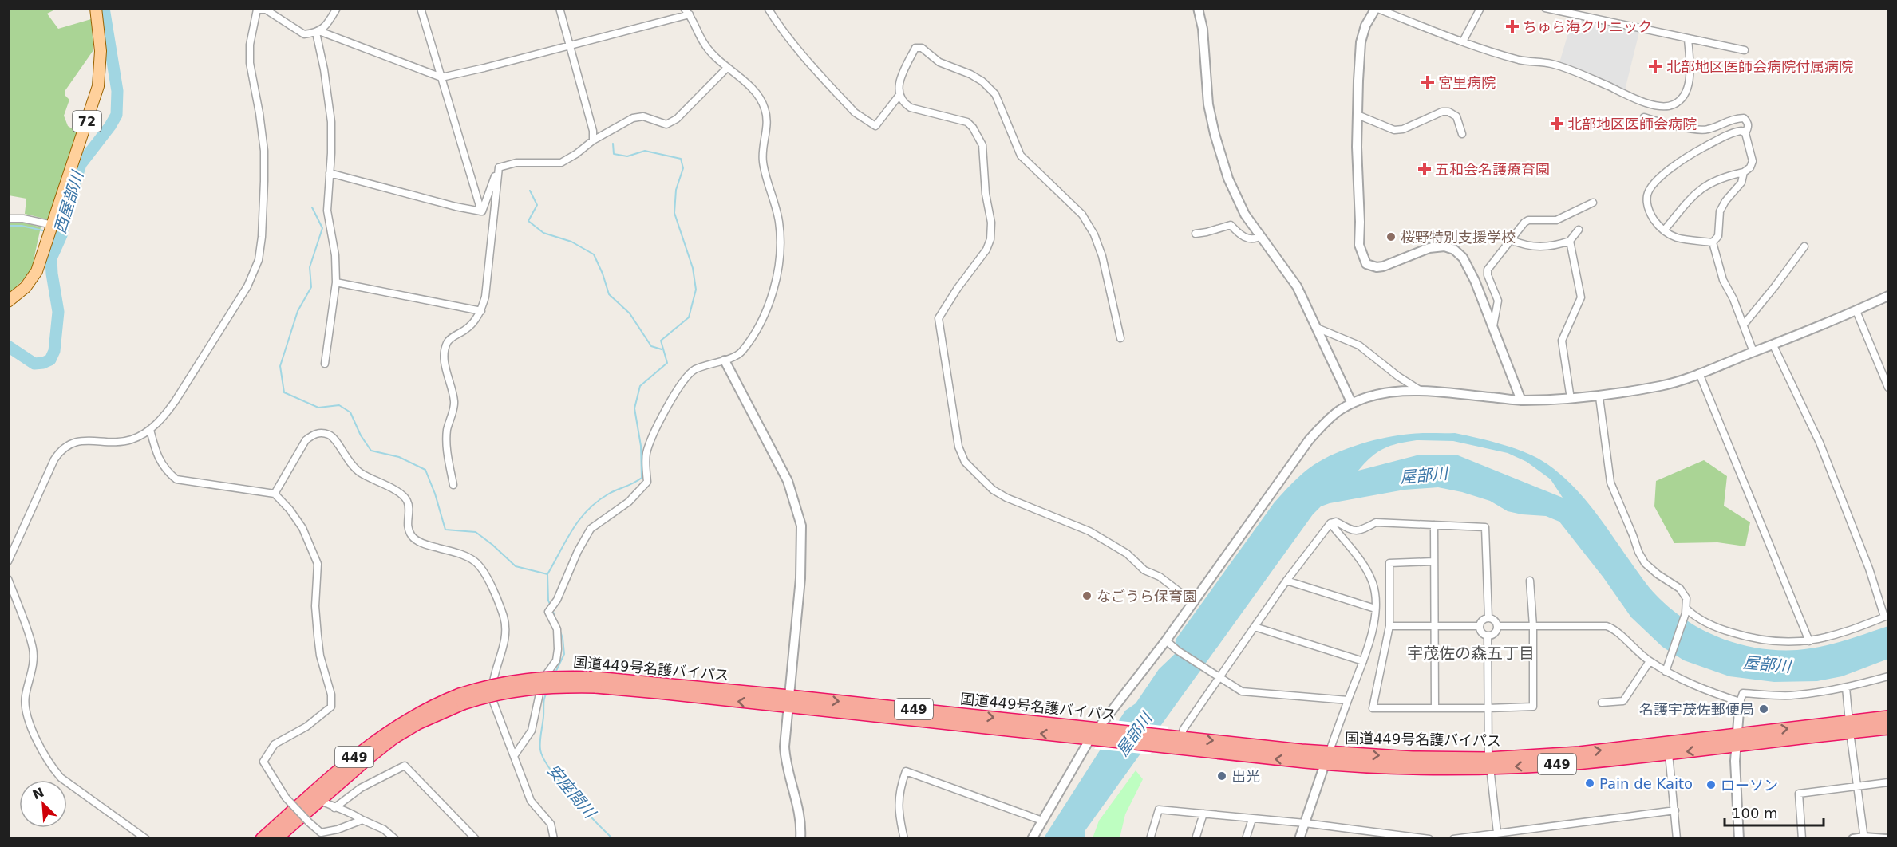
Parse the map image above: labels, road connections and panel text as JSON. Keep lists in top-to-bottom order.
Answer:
{
  "streets": {
    "highway": ["国道449号名護バイパス", "449"],
    "main road": ["72"]
  },
  "districts": ["宇茂佐の森五丁目"],
  "water": ["西屋部川", "屋部川", "安座間川"],
  "places": {
    "health": [
      "ちゅら海クリニック",
      "北部地区医師会病院付属病院",
      "宮里病院",
      "北部地区医師会病院",
      "五和会名護療育園"
    ],
    "other": [
      "桜野特別支援学校",
      "なごうら保育園",
      "名護宇茂佐郵便局",
      "出光",
      "Pain de Kaito",
      "ローソン"
    ]
  },
  "scale_bar": "100 m",
  "north": "top left"
}
